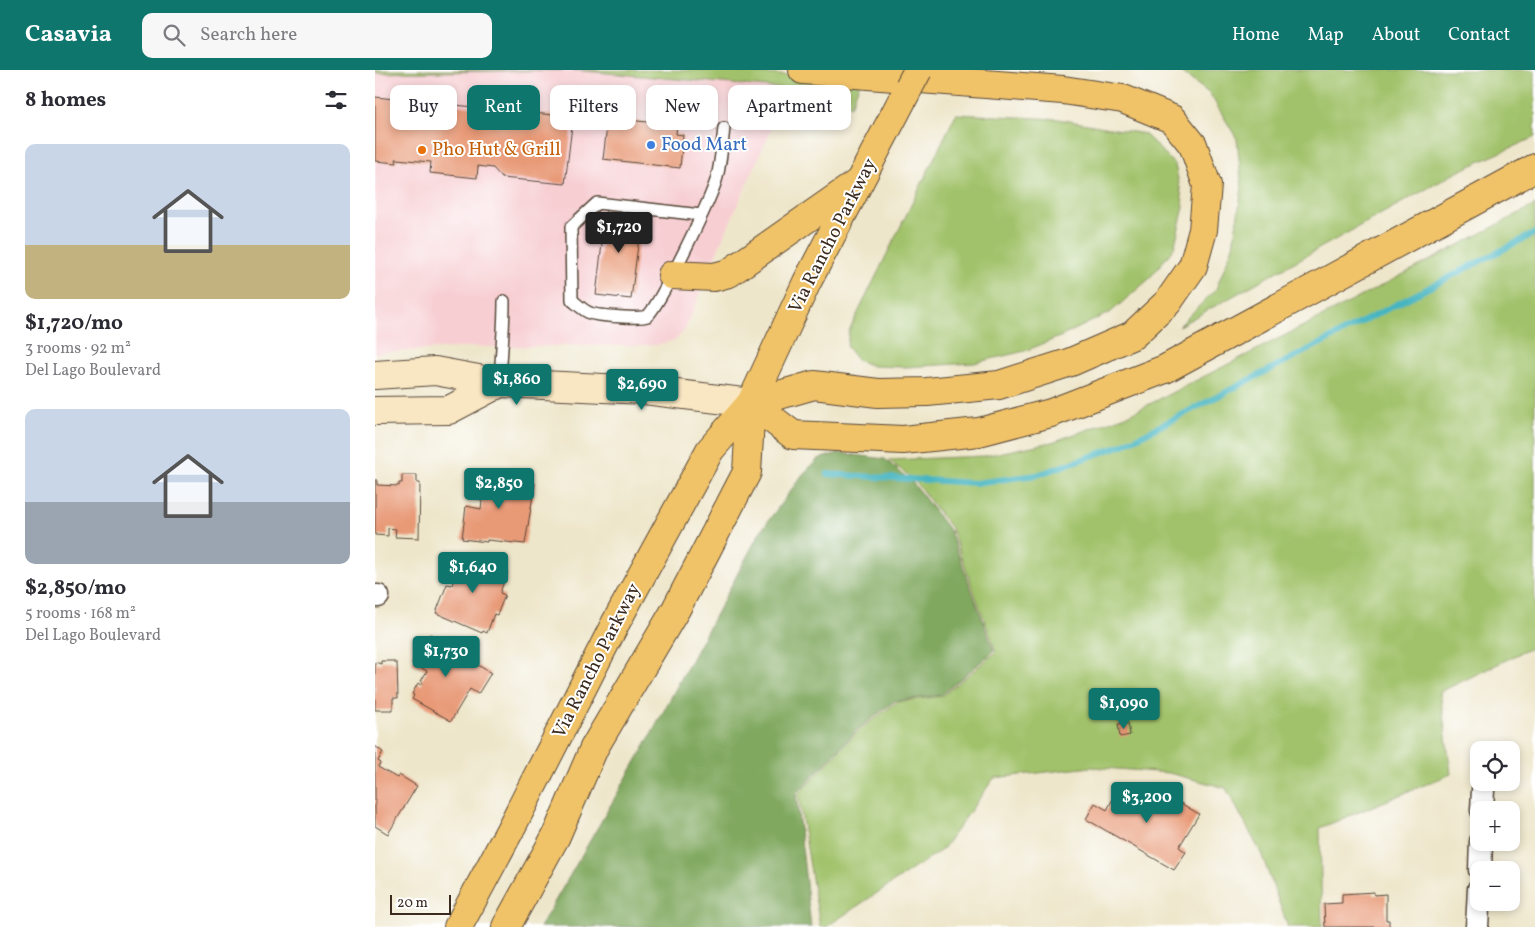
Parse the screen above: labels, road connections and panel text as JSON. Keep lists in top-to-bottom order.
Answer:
{
  "streets": {
    "main road": ["Via Rancho Parkway"]
  },
  "places": ["Food Mart", "Pho Hut & Grill"],
  "scale_bar": "20 m",
  "page": {
    "header": "Casavia",
    "search": "Search here",
    "nav": [
      "Home",
      "Map",
      "About",
      "Contact"
    ],
    "heading": "8 homes",
    "chip": [
      "Buy",
      "Rent",
      "Filters",
      "New",
      "Apartment"
    ],
    "list": [
      {
        "name": "$1,720/mo",
        "note": "3 rooms · 92 m² · Del Lago Boulevard"
      },
      {
        "name": "$2,850/mo",
        "note": "5 rooms · 168 m² · Del Lago Boulevard"
      }
    ],
    "price": [
      "$1,720",
      "$1,860",
      "$2,690",
      "$2,850",
      "$1,640",
      "$1,730",
      "$1,090",
      "$3,200"
    ],
    "map_buttons": ["+", "−"],
    "scale": "20 m"
  }
}
